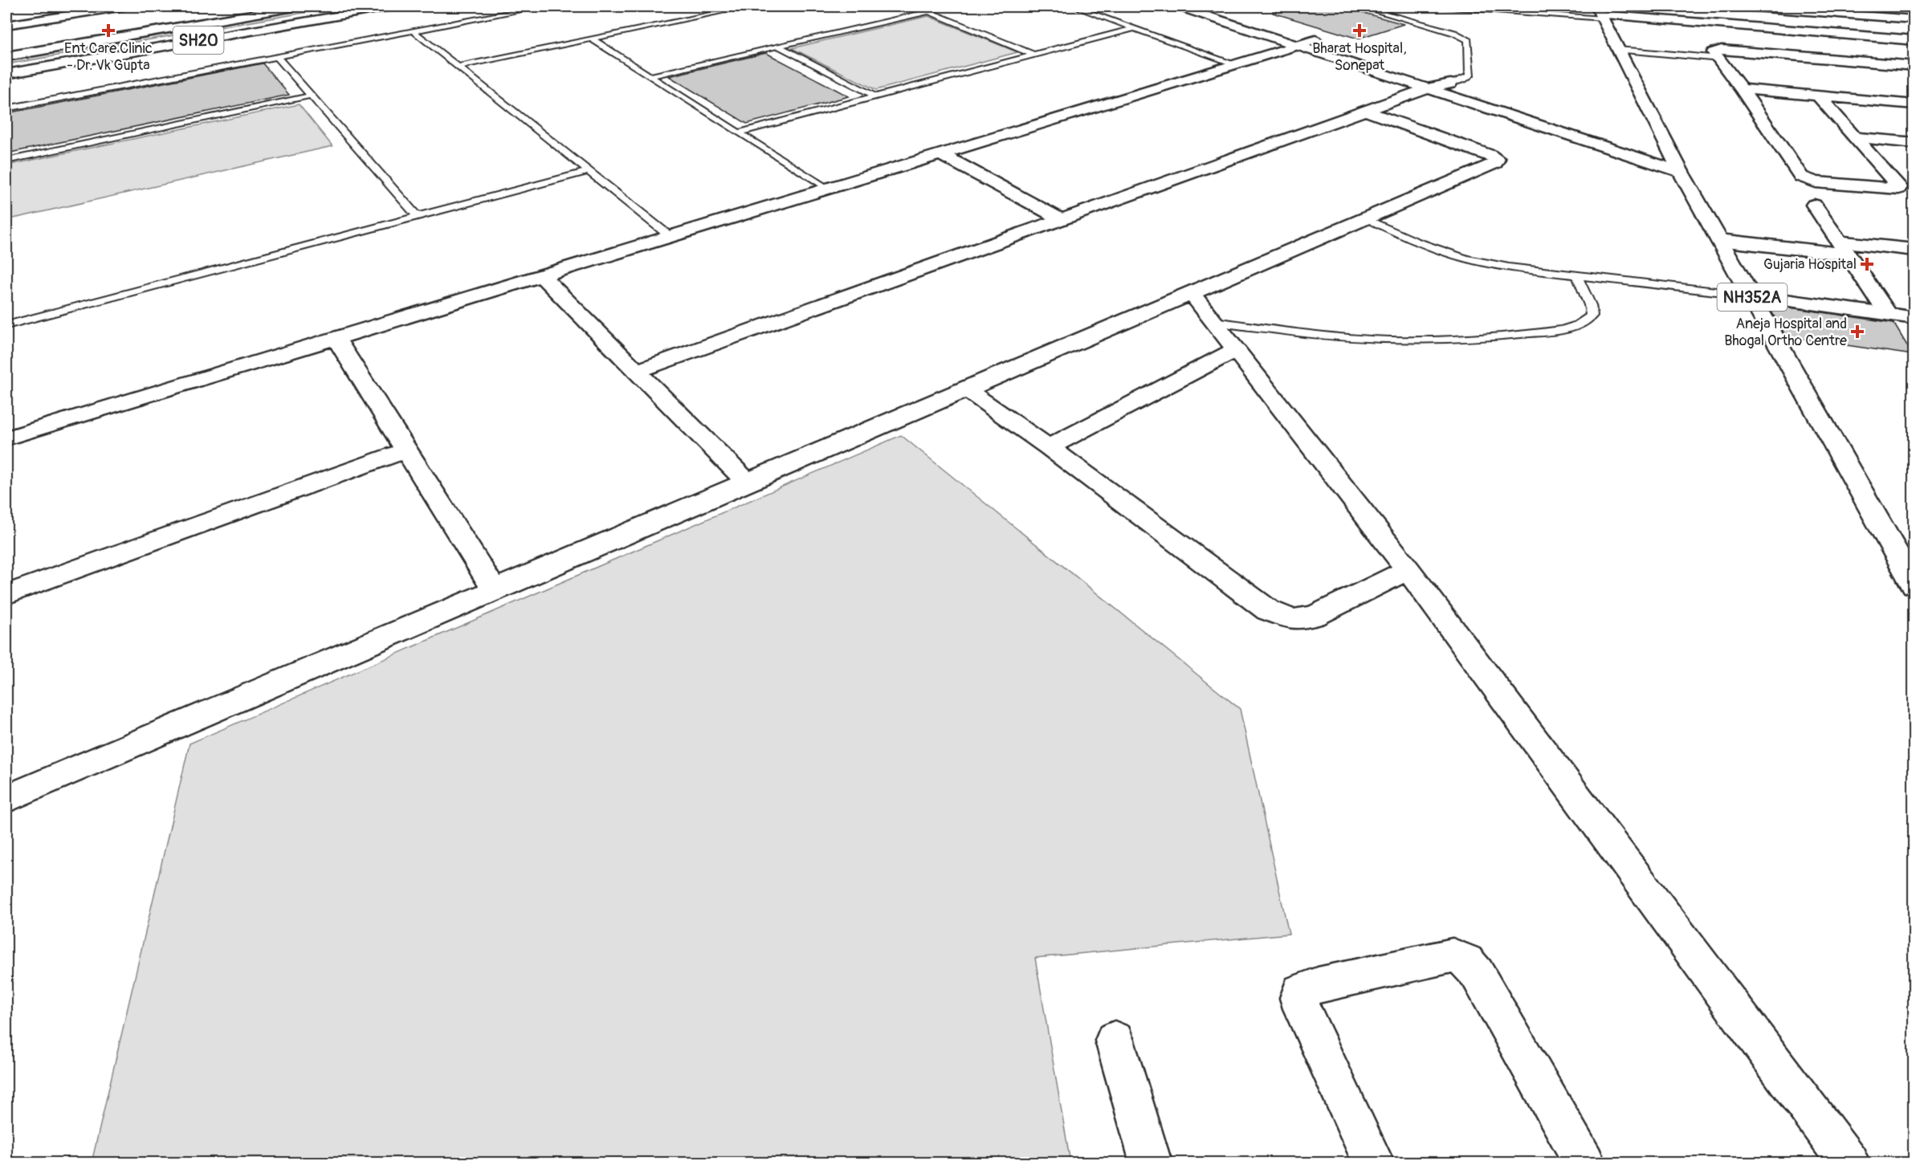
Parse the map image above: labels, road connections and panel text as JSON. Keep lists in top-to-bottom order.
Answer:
{
  "streets": {
    "main road": ["SH20", "NH352A"]
  },
  "places": {
    "health": [
      "Ent Care Clinic - Dr. Vk Gupta",
      "Bharat Hospital, Sonepat",
      "Gujaria Hospital",
      "Aneja Hospital and Bhogal Ortho Centre"
    ]
  }
}
